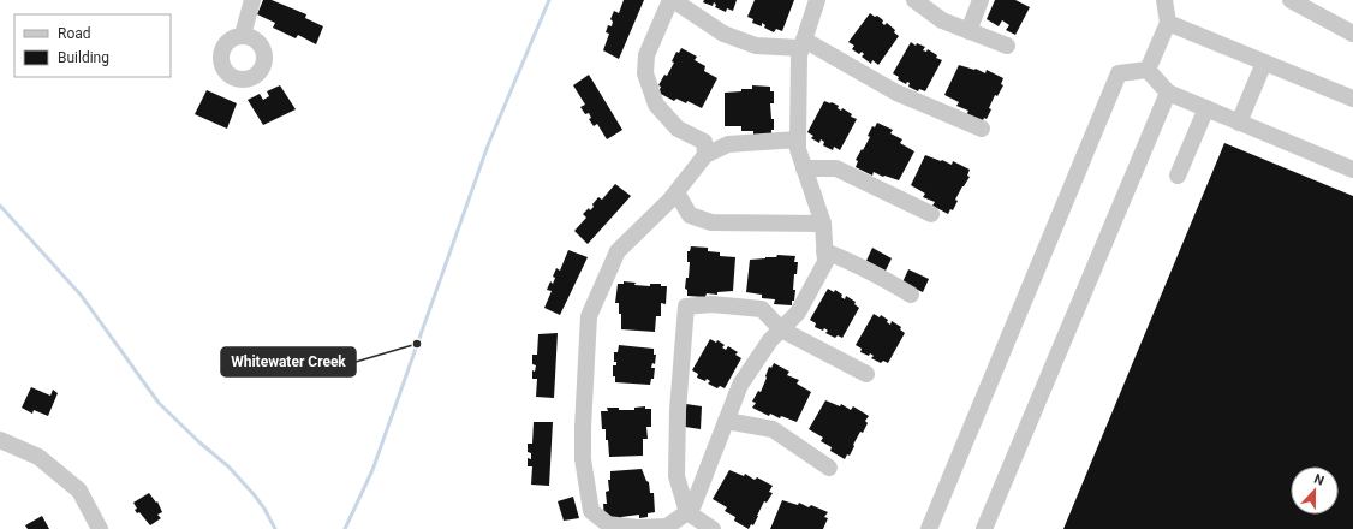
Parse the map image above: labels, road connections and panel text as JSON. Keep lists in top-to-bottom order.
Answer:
{
  "places": ["Whitewater Creek"],
  "legend": ["Road", "Building"],
  "north": "top"
}
